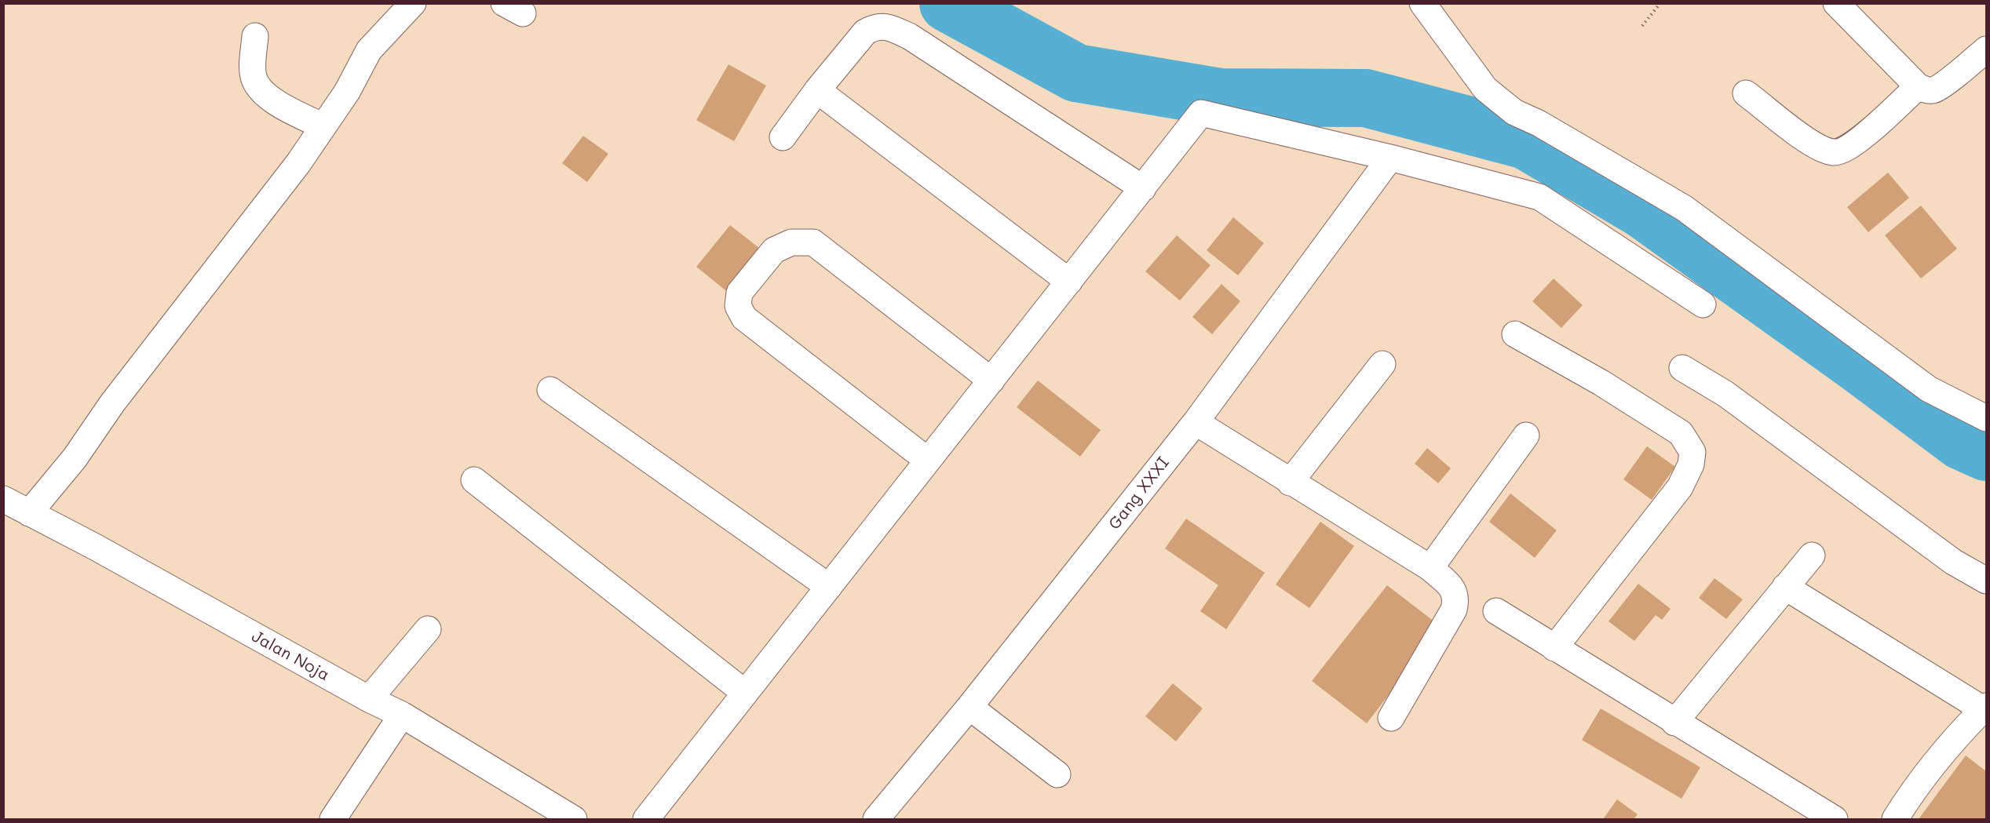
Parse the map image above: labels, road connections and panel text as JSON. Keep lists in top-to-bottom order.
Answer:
{
  "streets": {
    "street": ["Gang XXXI", "Jalan Noja"]
  }
}
